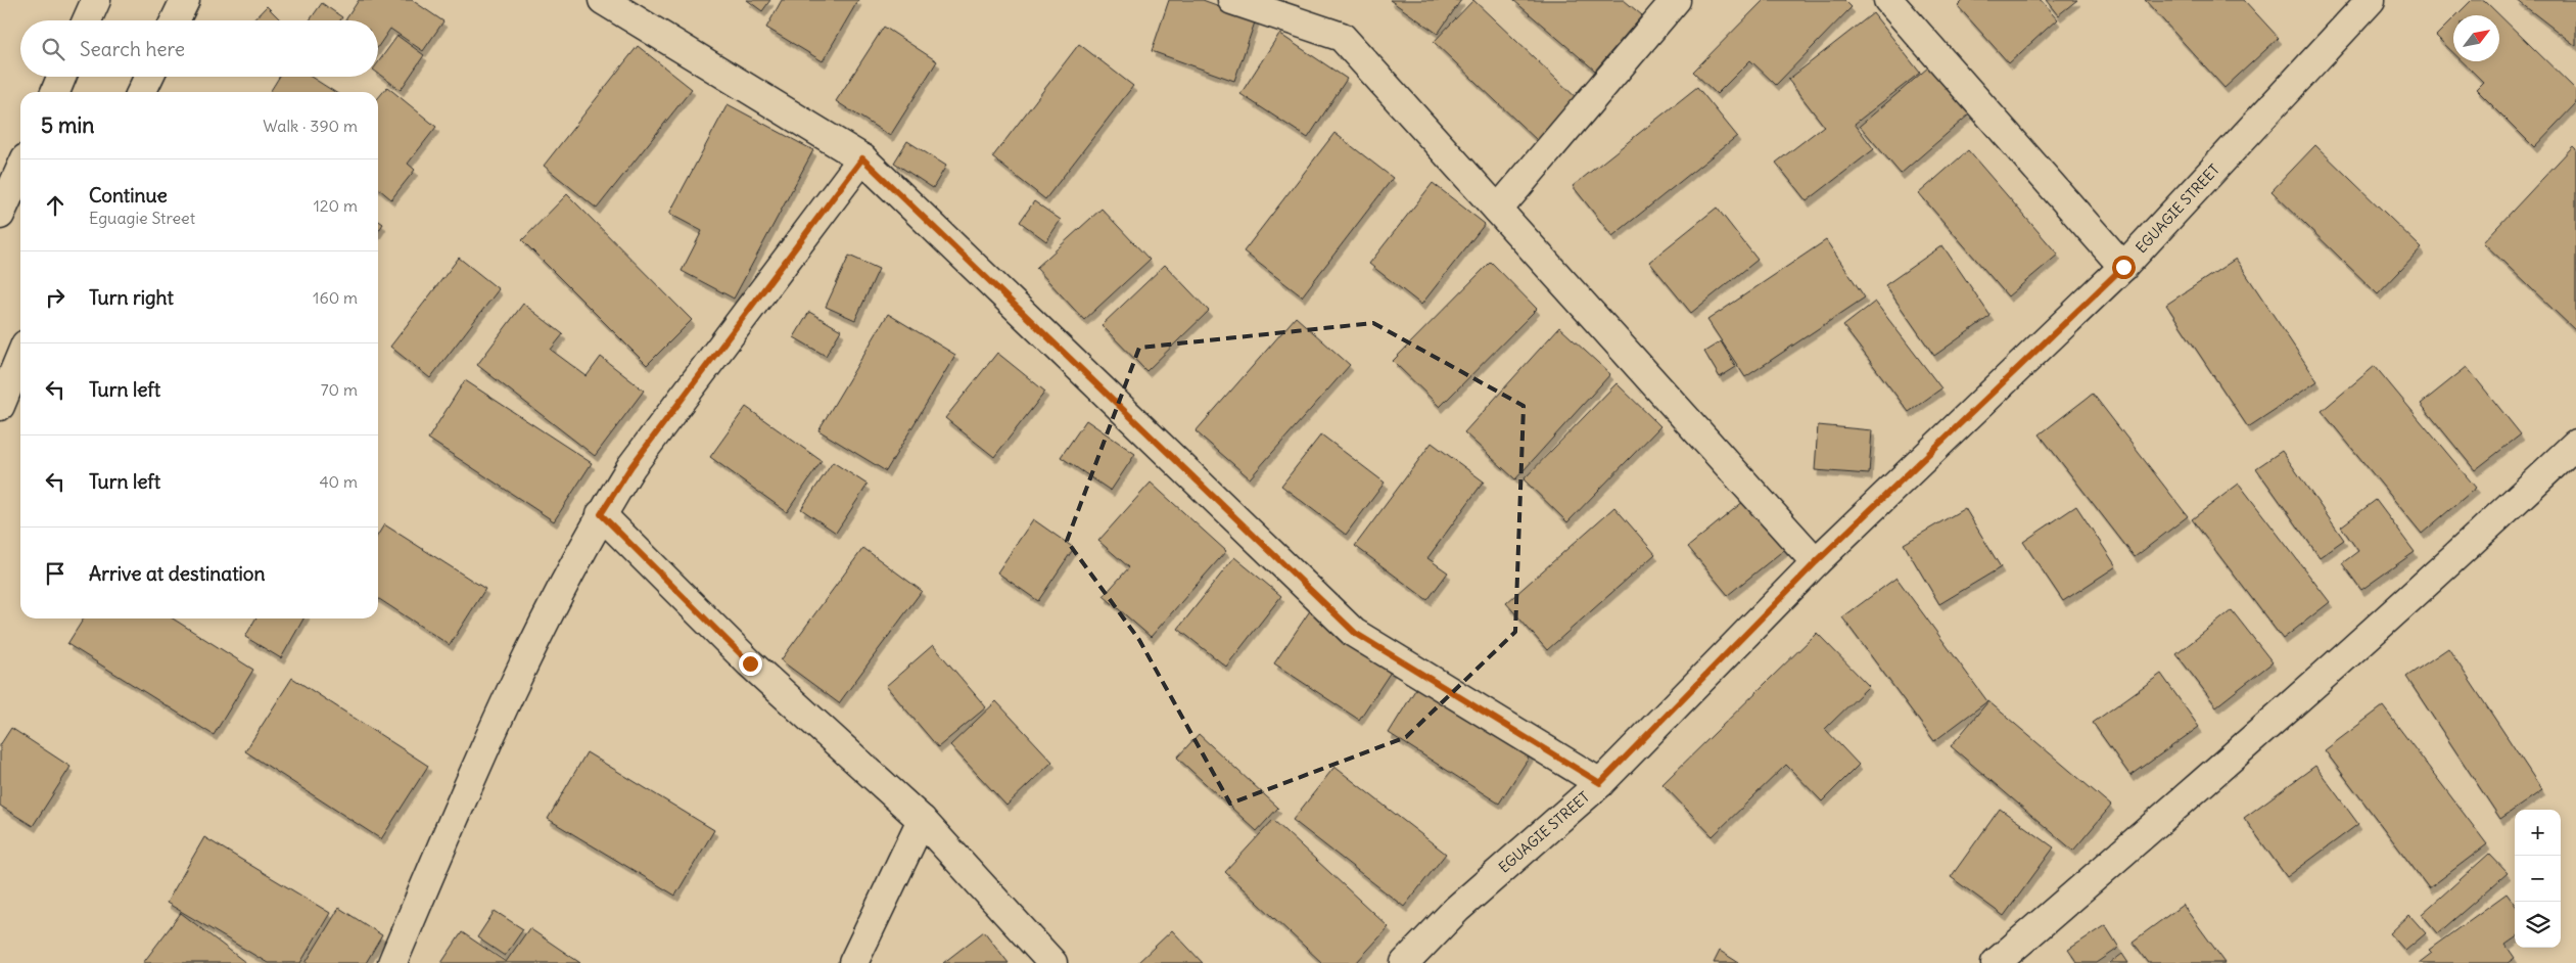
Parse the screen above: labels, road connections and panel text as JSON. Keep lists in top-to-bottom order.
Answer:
{
  "streets": {
    "street": ["EGUAGIE STREET"]
  },
  "north": "top right",
  "page": {
    "search": "Search here",
    "heading": ["5 min", "Walk · 390 m"],
    "list": [
      ["Continue", "Eguagie Street", "120 m"],
      ["Turn right", "160 m"],
      ["Turn left", "70 m"],
      ["Turn left", "40 m"],
      "Arrive at destination"
    ],
    "map_buttons": ["+", "−"]
  }
}
